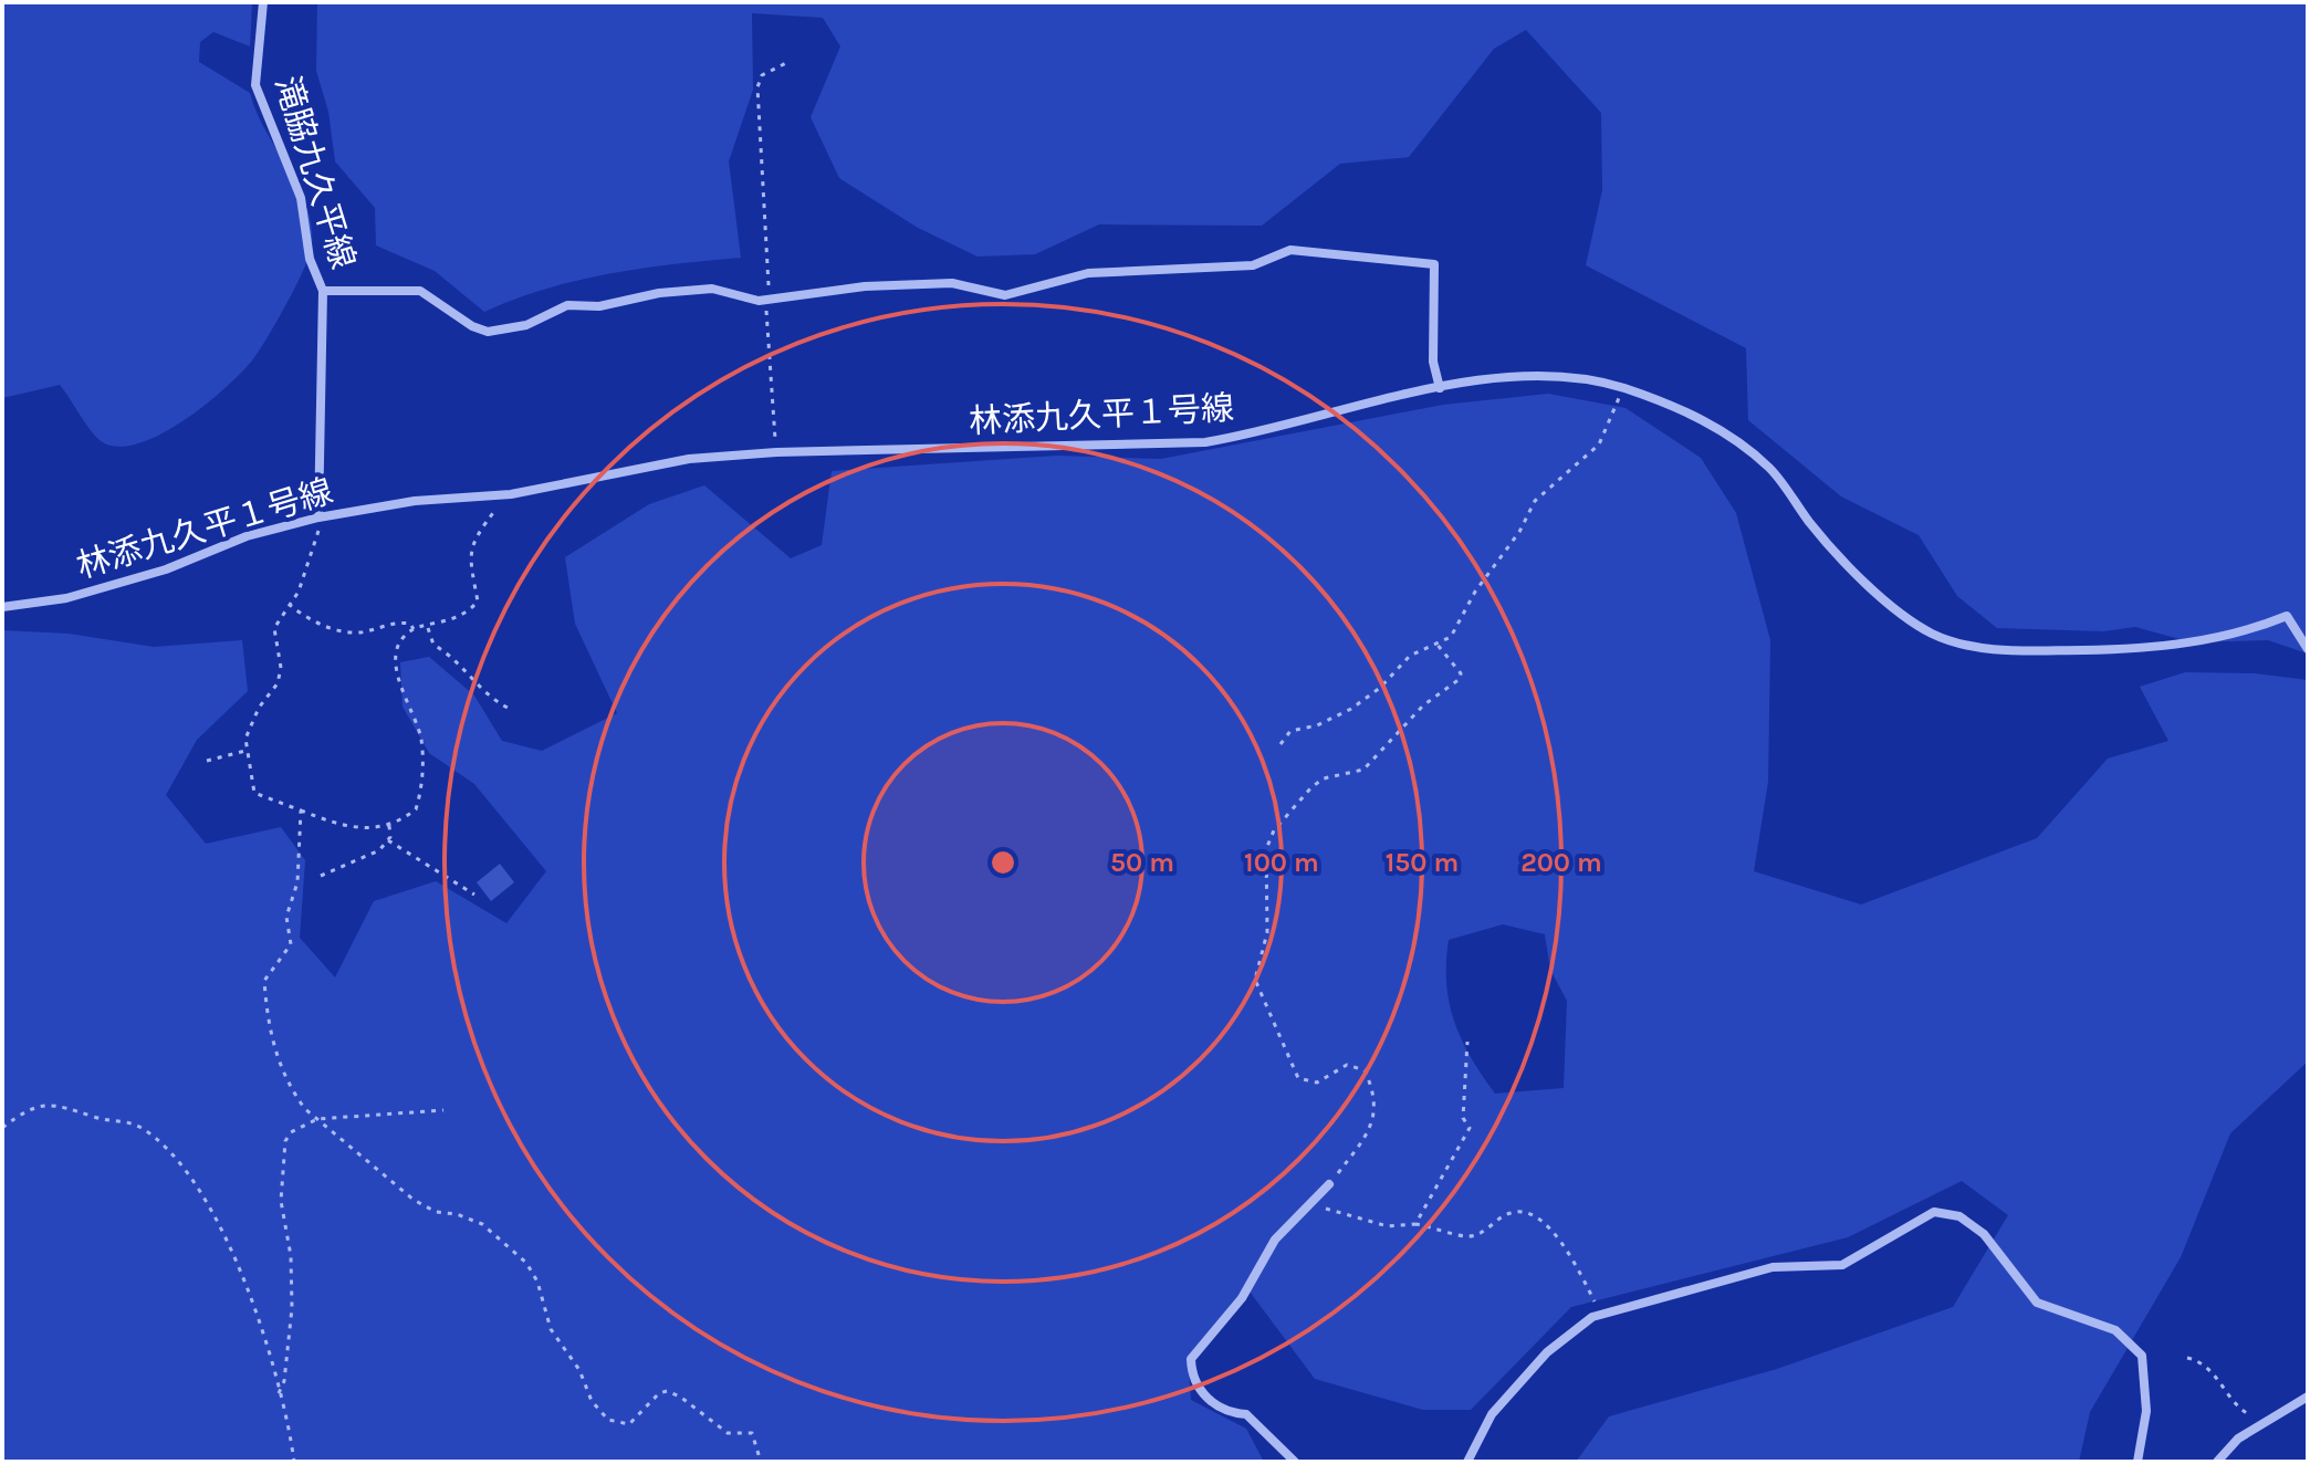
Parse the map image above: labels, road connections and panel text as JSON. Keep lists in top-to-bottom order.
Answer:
{
  "streets": {
    "street": ["滝脇九久平線", "林添九久平１号線"]
  },
  "crossings": [
    ["滝脇九久平線", "林添九久平１号線"]
  ],
  "rings": [
    "50 m",
    "100 m",
    "150 m",
    "200 m"
  ]
}
